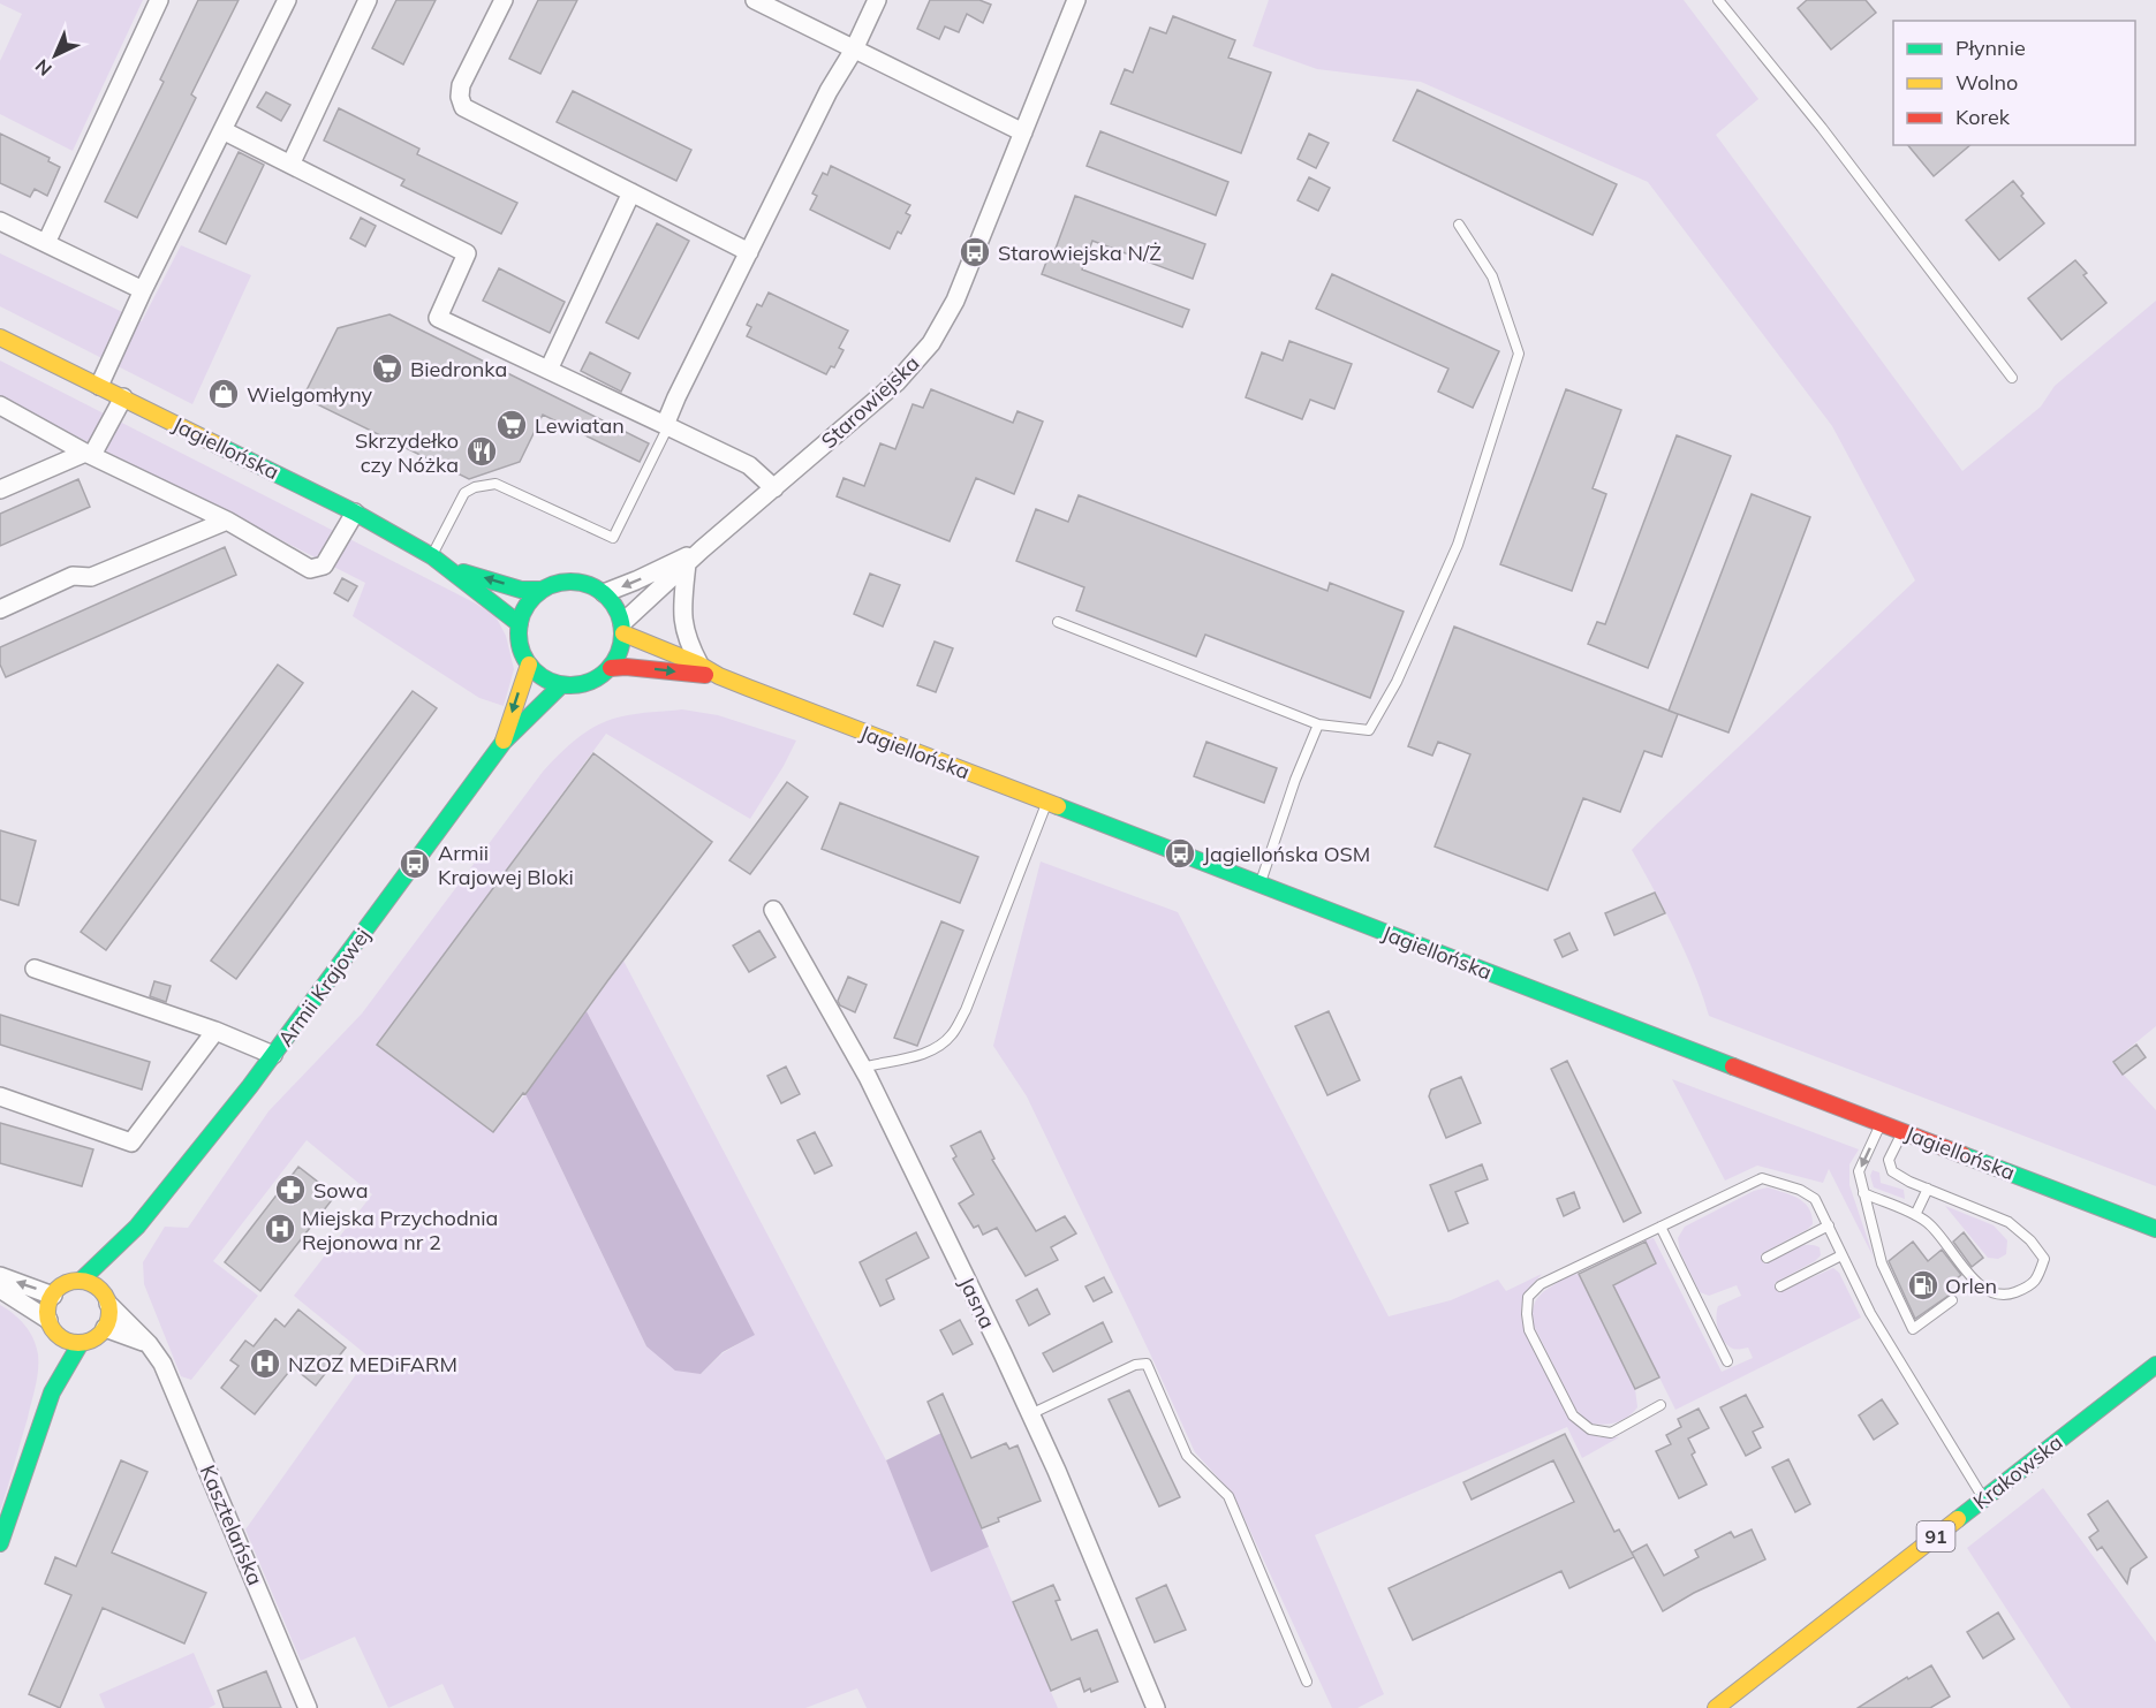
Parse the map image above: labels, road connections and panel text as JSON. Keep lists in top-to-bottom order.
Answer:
{
  "streets": {
    "street": [
      "Starowiejska",
      "Jagiellońska",
      "Armii Krajowej",
      "Jasna",
      "Krakowska",
      "Kasztelańska",
      "91"
    ]
  },
  "crossings": [
    ["Starowiejska", "Jagiellońska"],
    ["Starowiejska", "Armii Krajowej"],
    ["Jagiellońska", "Armii Krajowej"],
    ["Armii Krajowej", "Kasztelańska"]
  ],
  "places": {
    "bus stop": ["Starowiejska N/Ż", "Jagiellońska OSM", "Armii Krajowej Bloki"],
    "supermarket": ["Biedronka", "Lewiatan"],
    "shop": ["Wielgomłyny"],
    "restaurant": ["Skrzydełko czy Nóżka"],
    "pharmacy": ["Sowa"],
    "hospital": ["Miejska Przychodnia Rejonowa nr 2", "NZOZ MEDiFARM"],
    "fuel station": ["Orlen"]
  },
  "legend": ["Płynnie", "Wolno", "Korek"],
  "north": "bottom left"
}
